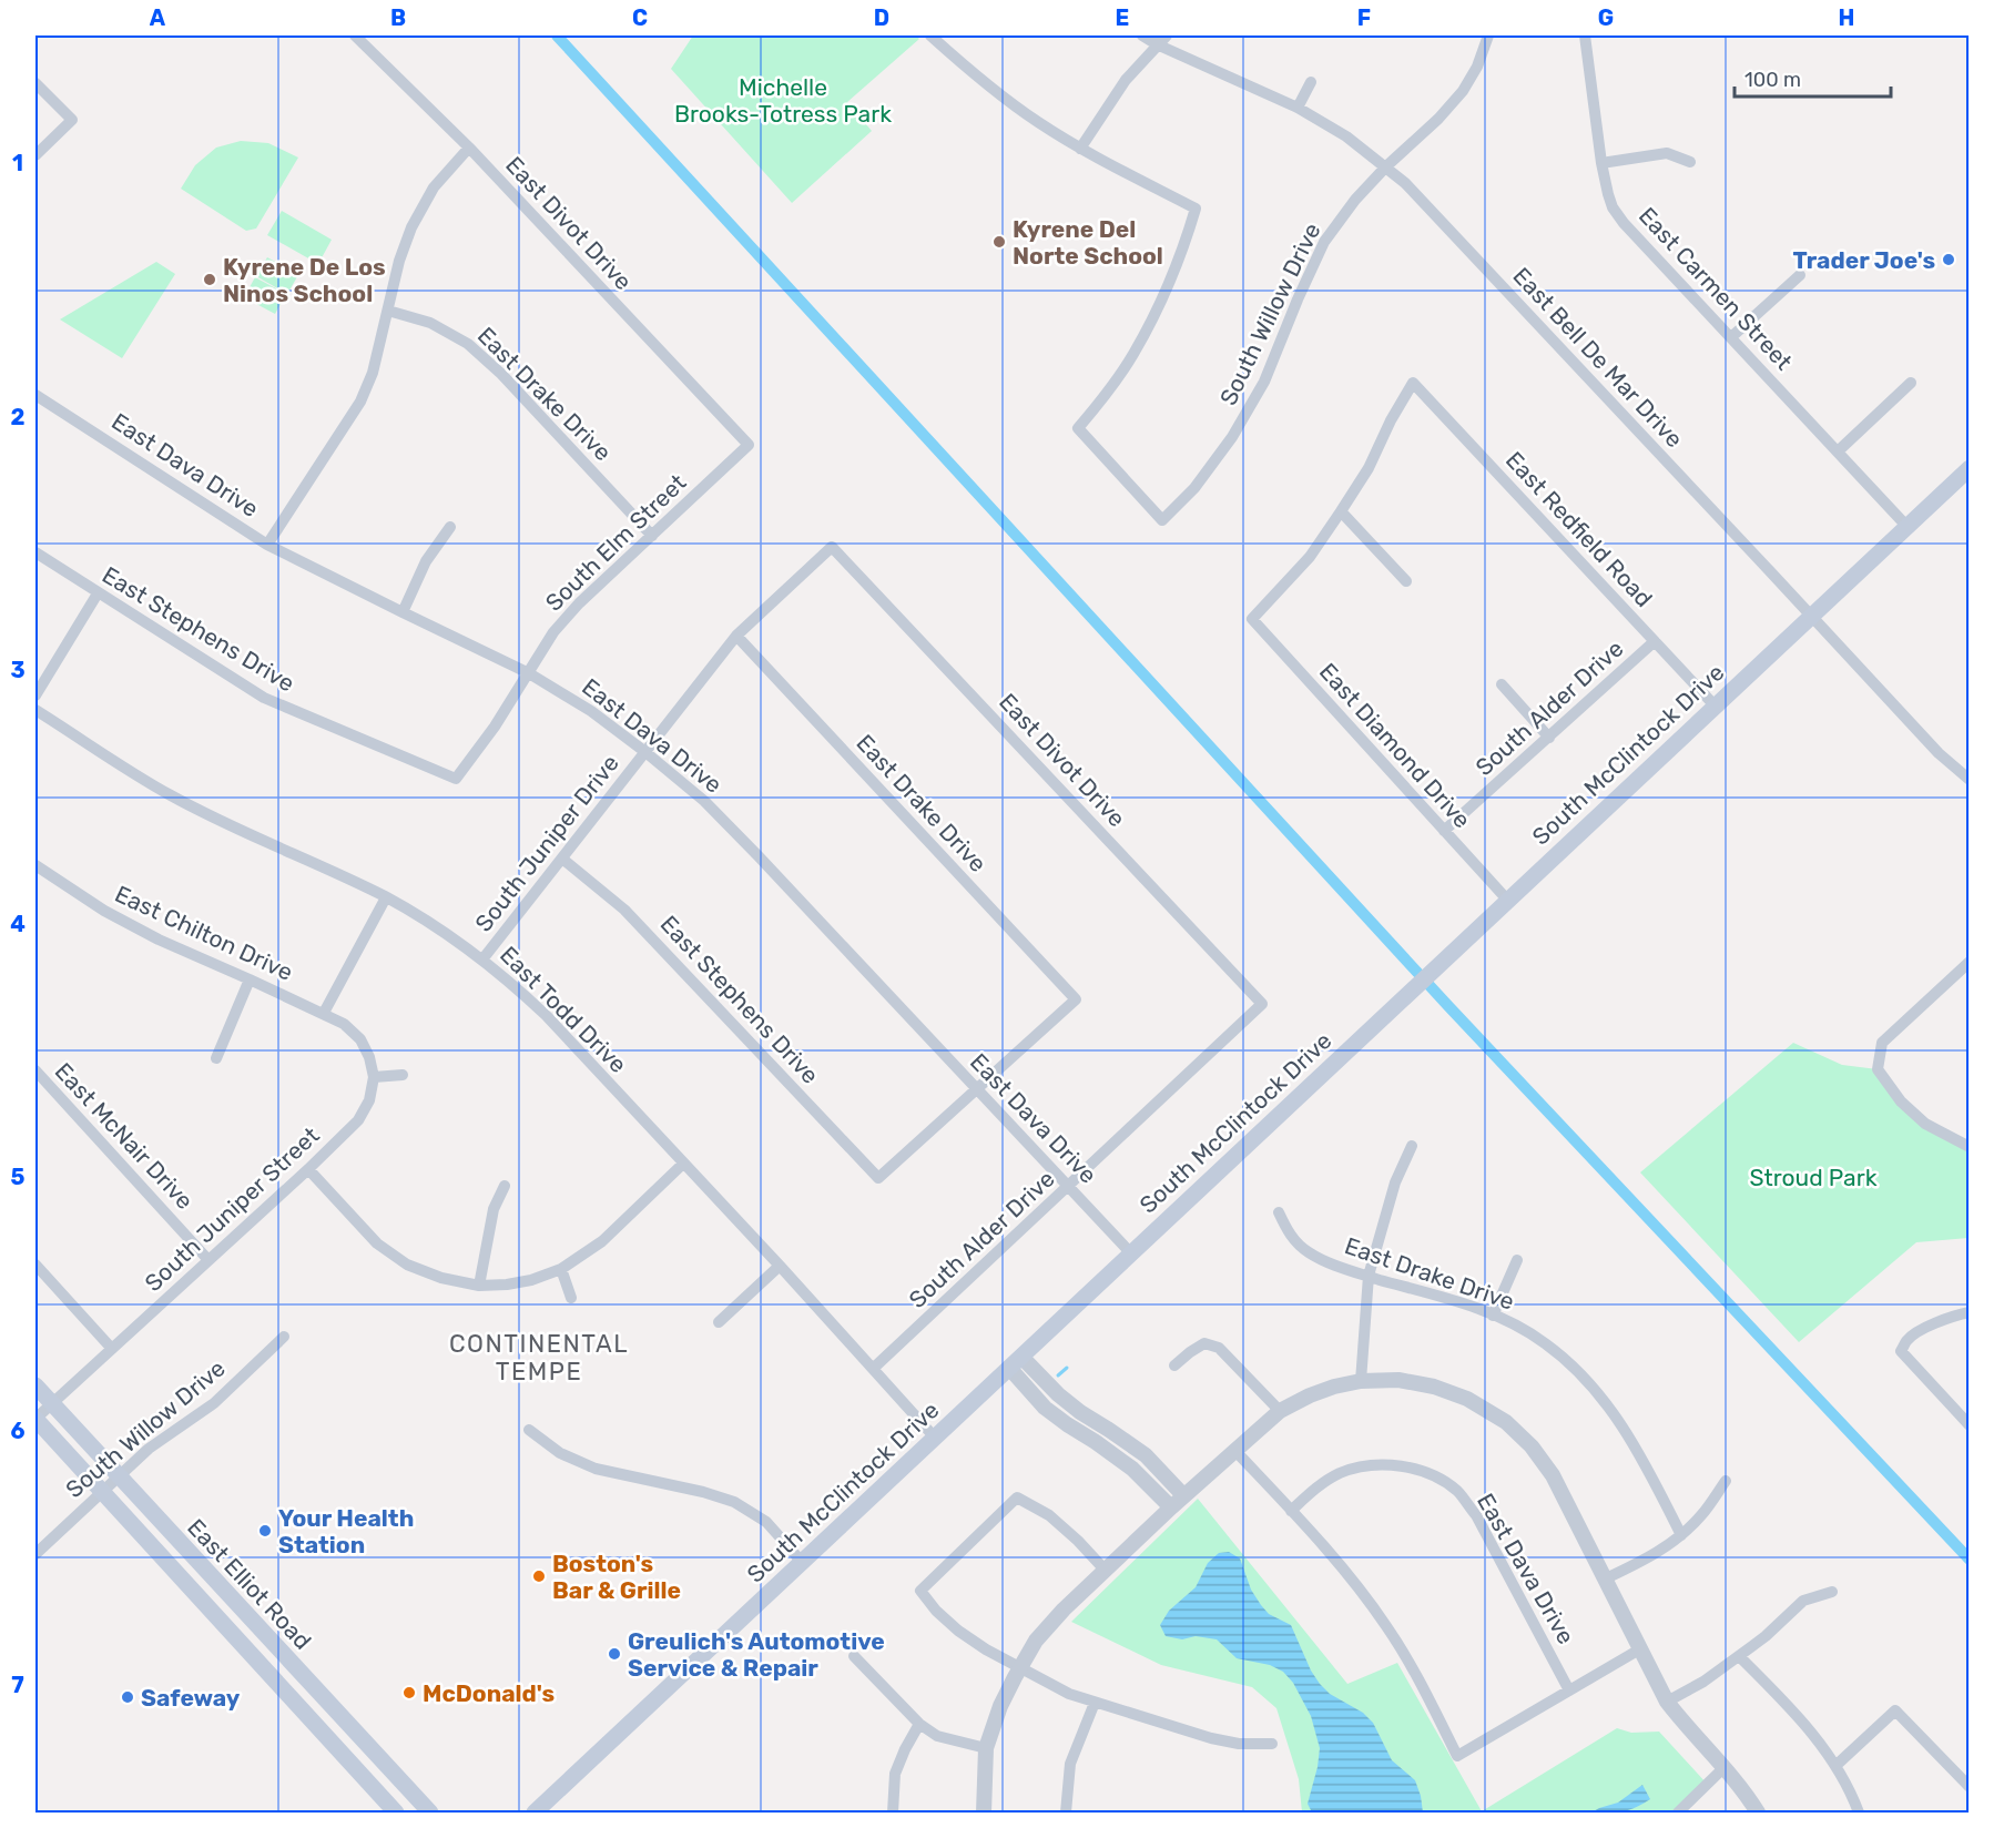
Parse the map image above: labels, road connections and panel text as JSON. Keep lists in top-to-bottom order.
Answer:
{
  "streets": {
    "main road": ["South McClintock Drive", "East Elliot Road"],
    "street": [
      "East Divot Drive",
      "East Carmen Street",
      "South Willow Drive",
      "East Bell De Mar Drive",
      "East Drake Drive",
      "East Dava Drive",
      "East Redfield Road",
      "South Elm Street",
      "East Stephens Drive",
      "South Alder Drive",
      "East Diamond Drive",
      "South Juniper Drive",
      "East Chilton Drive",
      "East Todd Drive",
      "East McNair Drive",
      "South Juniper Street"
    ]
  },
  "crossings": [
    ["East Divot Drive", "South Elm Street"],
    ["East Divot Drive", "South Alder Drive"],
    ["East Divot Drive", "South Juniper Drive"],
    ["East Carmen Street", "South McClintock Drive"],
    ["South Willow Drive", "East Bell De Mar Drive"],
    ["South Willow Drive", "East Elliot Road"],
    ["East Bell De Mar Drive", "South McClintock Drive"],
    ["East Drake Drive", "East Dava Drive"],
    ["East Drake Drive", "South Elm Street"],
    ["East Drake Drive", "East Stephens Drive"],
    ["East Drake Drive", "South Juniper Drive"],
    ["East Dava Drive", "South Elm Street"],
    ["East Dava Drive", "East Stephens Drive"],
    ["East Dava Drive", "South Alder Drive"],
    ["East Dava Drive", "South McClintock Drive"],
    ["East Dava Drive", "South Juniper Drive"],
    ["East Redfield Road", "South Alder Drive"],
    ["East Redfield Road", "East Diamond Drive"],
    ["East Redfield Road", "South McClintock Drive"],
    ["South Elm Street", "East Stephens Drive"],
    ["East Stephens Drive", "South Juniper Drive"],
    ["South Alder Drive", "East Diamond Drive"],
    ["South Alder Drive", "East Todd Drive"],
    ["East Diamond Drive", "South McClintock Drive"],
    ["South McClintock Drive", "East Todd Drive"],
    ["South Juniper Drive", "East Todd Drive"],
    ["East McNair Drive", "South Juniper Street"],
    ["South Juniper Street", "East Elliot Road"]
  ],
  "districts": ["CONTINENTAL TEMPE"],
  "parks": ["Michelle Brooks-Totress Park", "Stroud Park"],
  "places": [
    "Kyrene Del Norte School",
    "Trader Joe's",
    "Kyrene De Los Ninos School",
    "Your Health Station",
    "Boston's Bar & Grille",
    "Greulich's Automotive Service & Repair",
    "McDonald's",
    "Safeway"
  ],
  "scale_bar": "100 m",
  "grid": {
    "columns": [
      "A",
      "B",
      "C",
      "D",
      "E",
      "F",
      "G",
      "H"
    ],
    "rows": [
      "1",
      "2",
      "3",
      "4",
      "5",
      "6",
      "7"
    ]
  }
}
